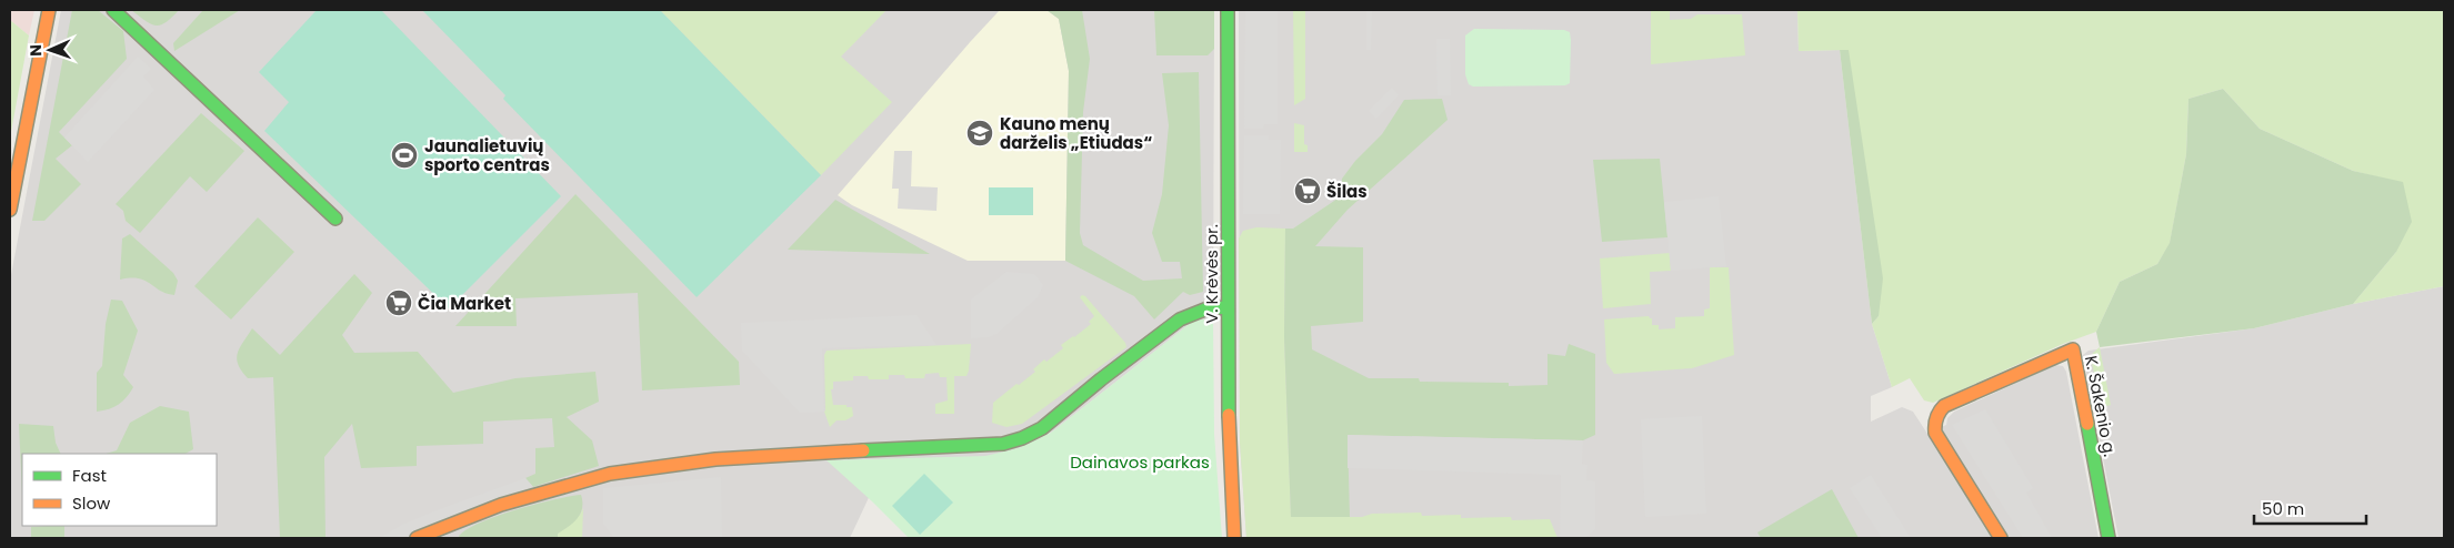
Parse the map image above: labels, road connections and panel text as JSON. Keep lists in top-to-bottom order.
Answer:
{
  "streets": {
    "street": ["V. Krėvės pr.", "K. Šakenio g."]
  },
  "parks": ["Dainavos parkas"],
  "places": {
    "school or university": ["Kauno menų darželis „Etiudas“"],
    "sports": ["Jaunalietuvių sporto centras"],
    "supermarket": ["Šilas", "Čia Market"]
  },
  "legend": ["Fast", "Slow"],
  "scale_bar": "50 m",
  "north": "left"
}
